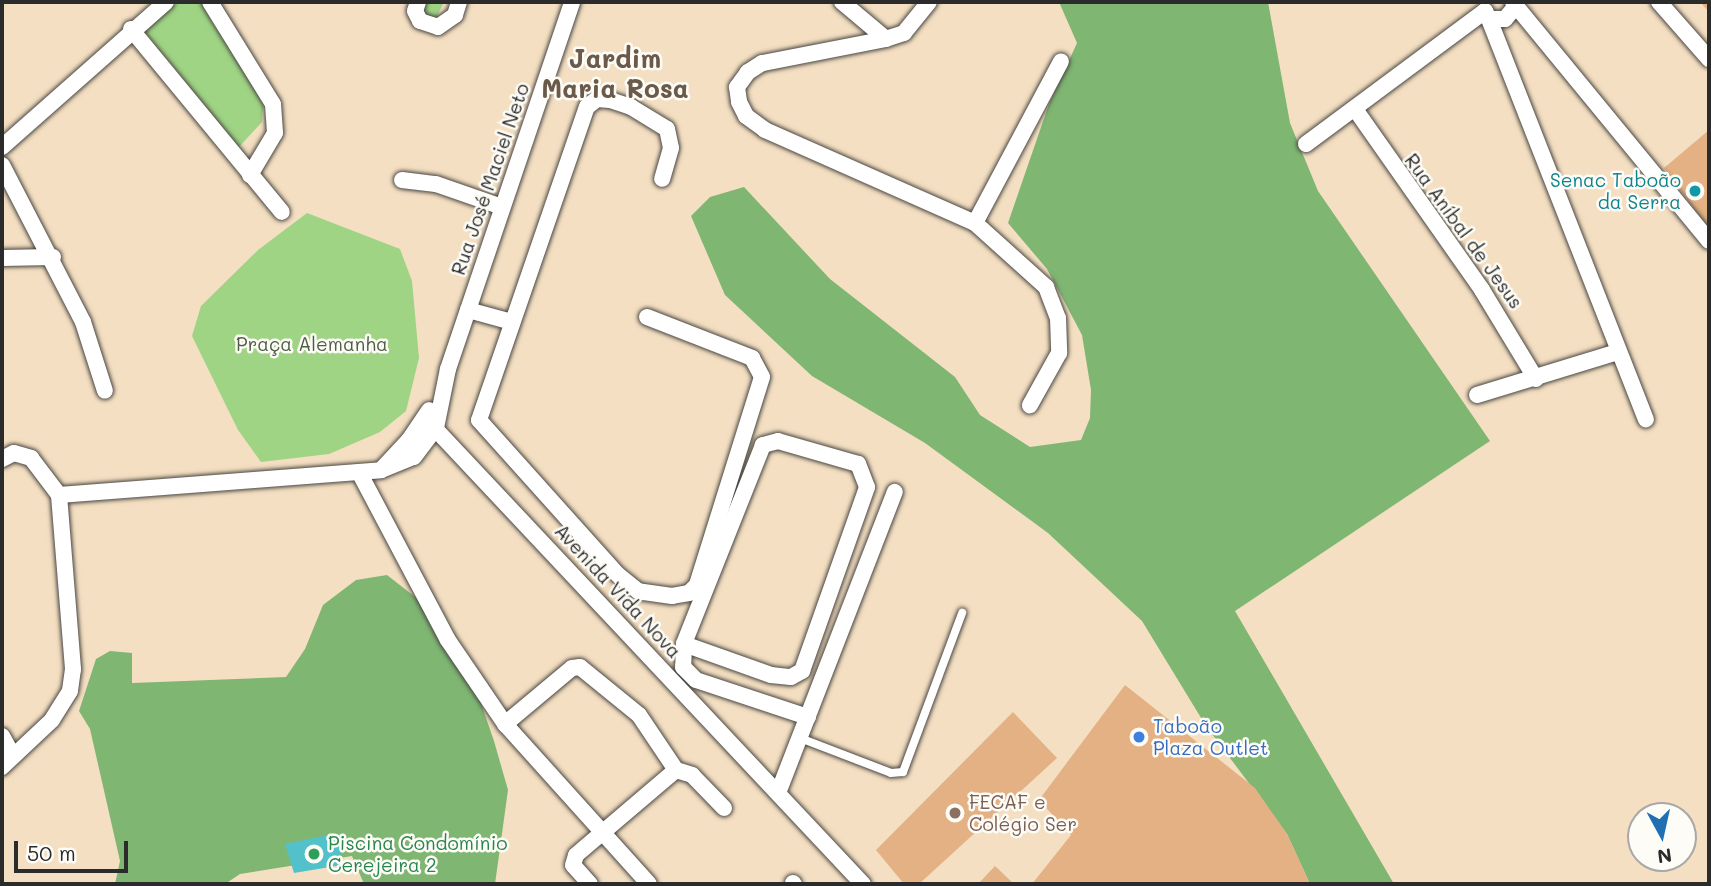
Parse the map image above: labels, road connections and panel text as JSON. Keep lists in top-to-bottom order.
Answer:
{
  "streets": {
    "street": ["Rua José Maciel Neto", "Rua Aníbal de Jesus", "Avenida Vida Nova"]
  },
  "crossings": [
    ["Rua José Maciel Neto", "Avenida Vida Nova"]
  ],
  "districts": ["Jardim Maria Rosa"],
  "parks": ["Praça Alemanha"],
  "places": [
    "Senac Taboão da Serra",
    "Taboão Plaza Outlet",
    "FECAF e Colégio Ser",
    "Piscina Condomínio Cerejeira 2"
  ],
  "scale_bar": "50 m",
  "north": "bottom"
}
